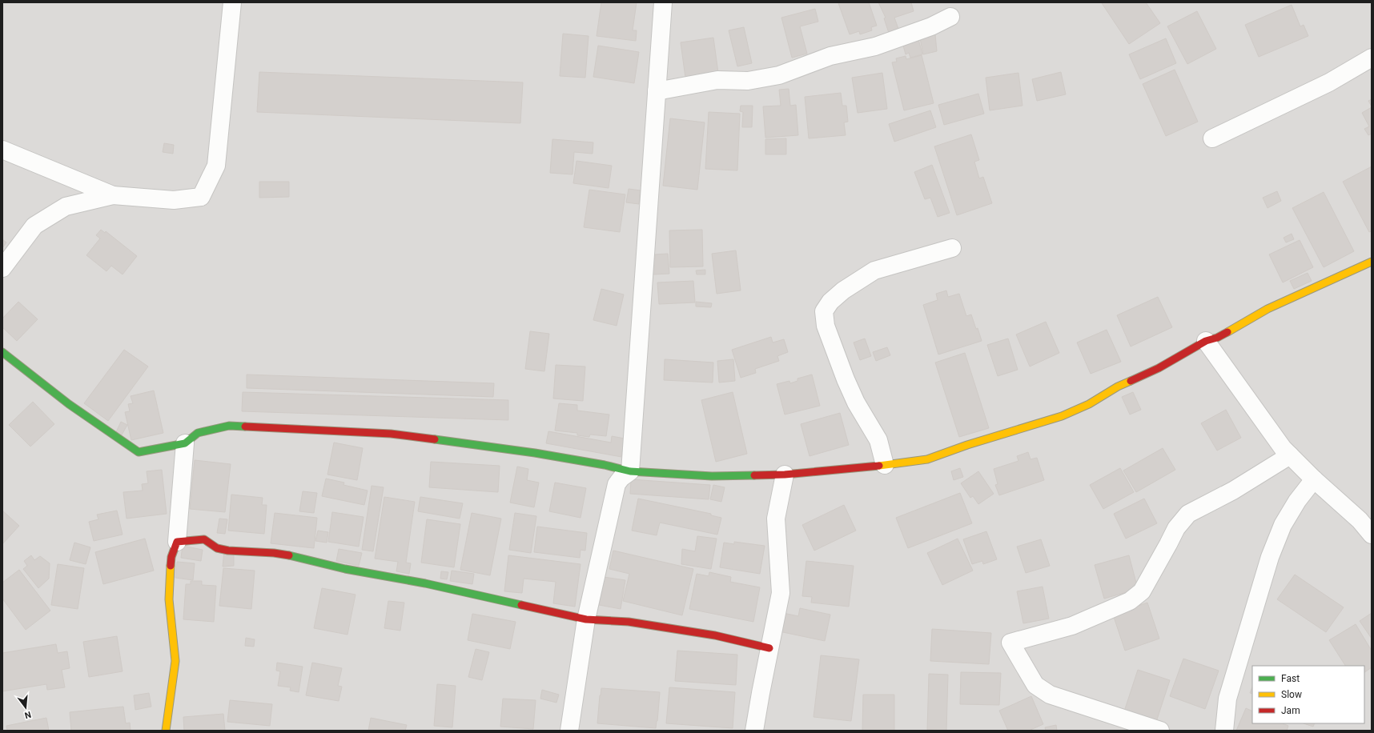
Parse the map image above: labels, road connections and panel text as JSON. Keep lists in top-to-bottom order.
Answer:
{
  "legend": ["Fast", "Slow", "Jam"],
  "north": "bottom"
}
